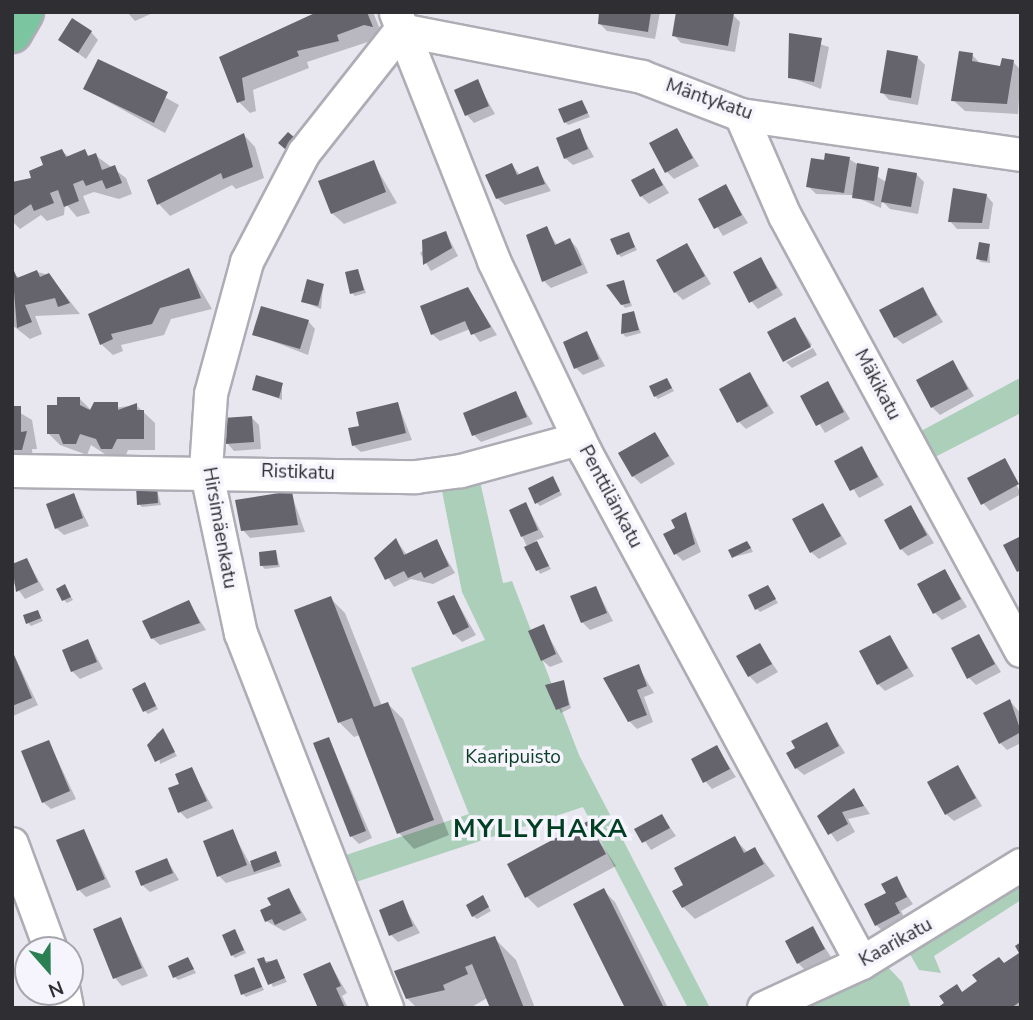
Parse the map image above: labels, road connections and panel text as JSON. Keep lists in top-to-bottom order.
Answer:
{
  "streets": {
    "street": [
      "Mäntykatu",
      "Mäkikatu",
      "Ristikatu",
      "Penttilänkatu",
      "Hirsimäenkatu",
      "Kaarikatu"
    ]
  },
  "crossings": [
    ["Mäntykatu", "Mäkikatu"],
    ["Mäntykatu", "Penttilänkatu"],
    ["Mäntykatu", "Hirsimäenkatu"],
    ["Ristikatu", "Penttilänkatu"],
    ["Ristikatu", "Hirsimäenkatu"],
    ["Penttilänkatu", "Hirsimäenkatu"],
    ["Penttilänkatu", "Kaarikatu"]
  ],
  "districts": ["MYLLYHAKA"],
  "parks": ["Kaaripuisto"],
  "north": "bottom"
}
